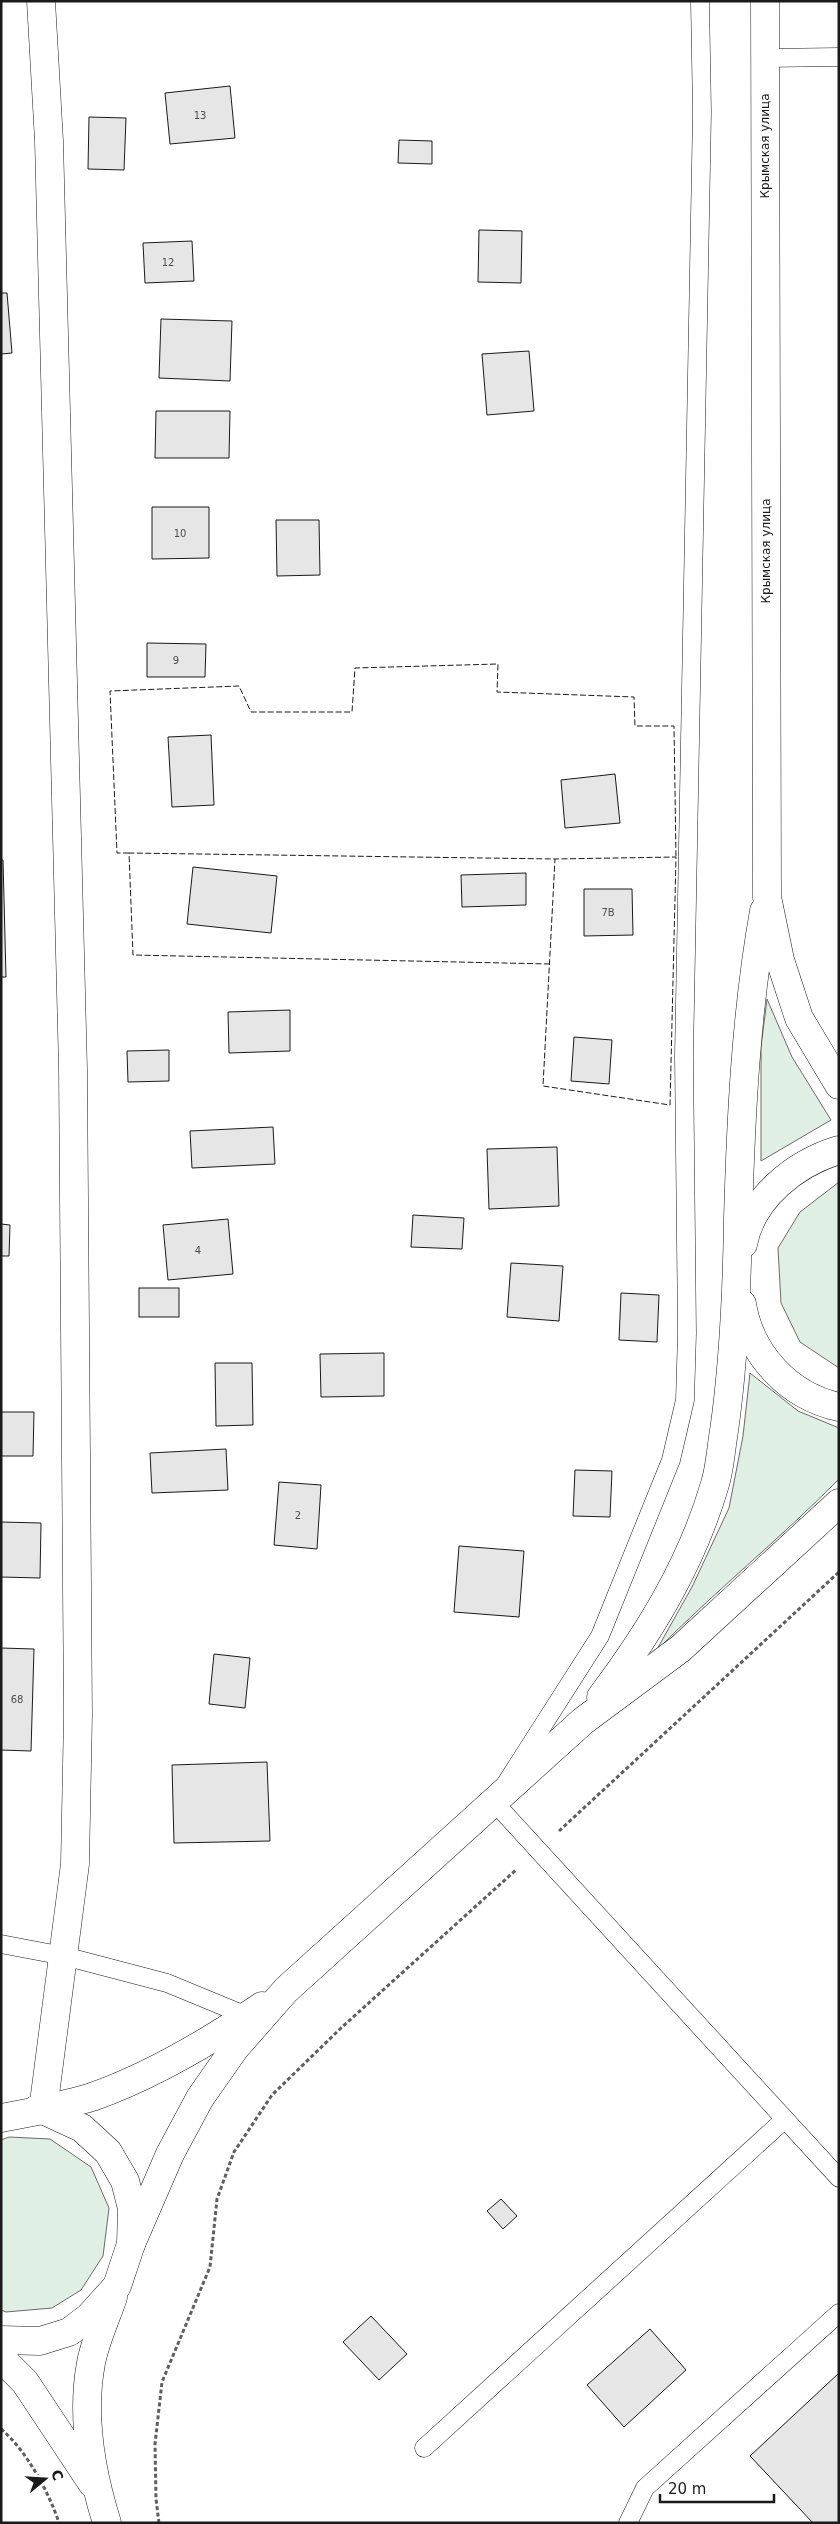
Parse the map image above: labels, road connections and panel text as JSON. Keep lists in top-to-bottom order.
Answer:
{
  "streets": {
    "street": ["Крымская улица"]
  },
  "house_numbers": [
    "13",
    "12",
    "10",
    "9",
    "7В",
    "4",
    "2",
    "68"
  ],
  "scale_bar": "20 m",
  "north": "right"
}
